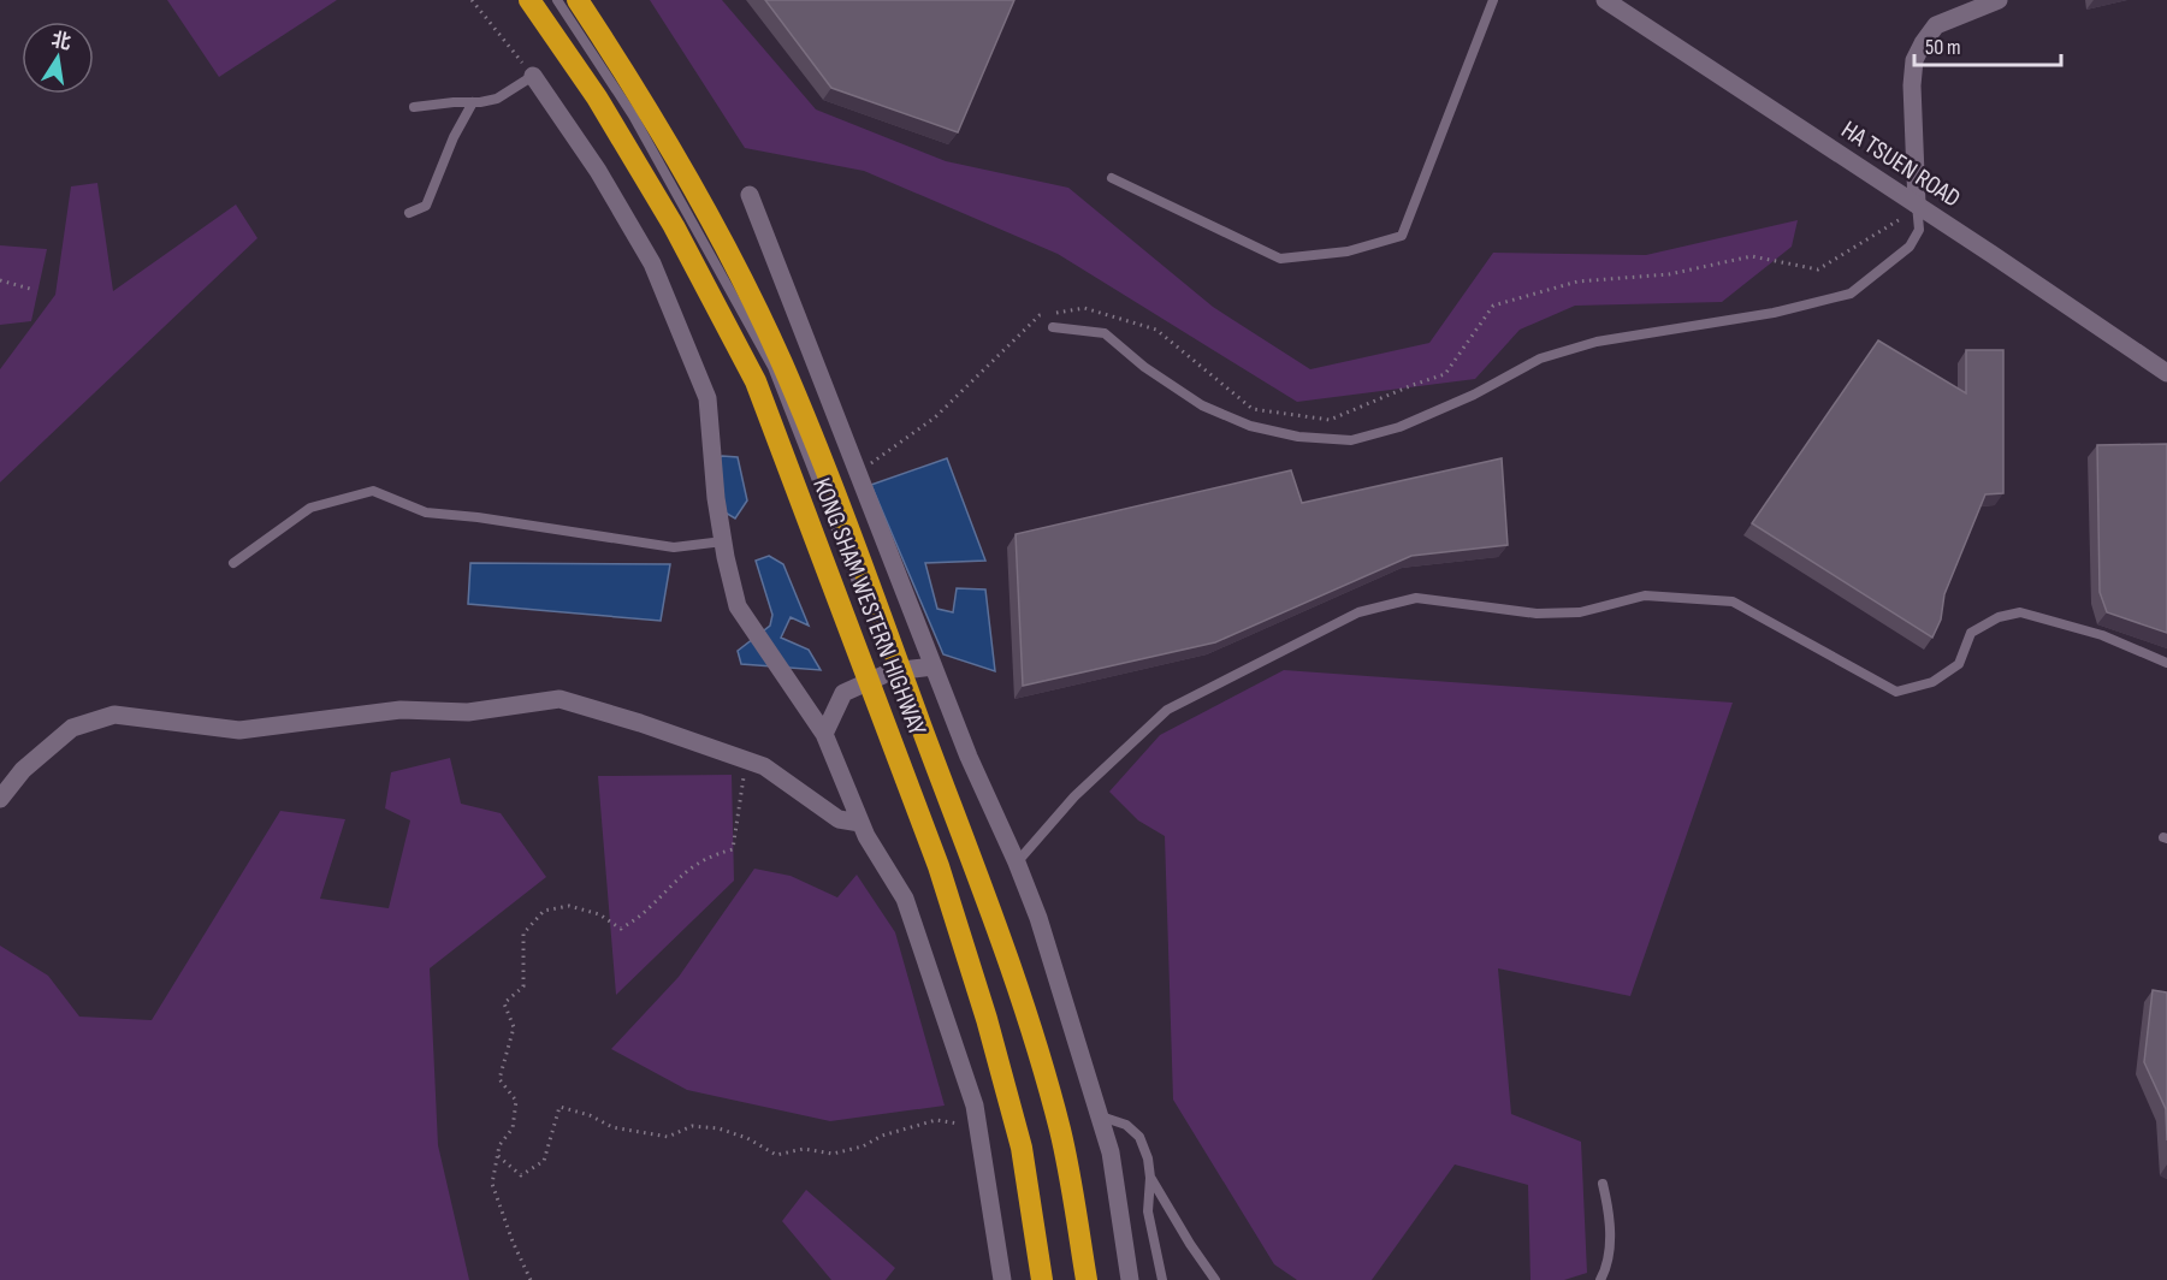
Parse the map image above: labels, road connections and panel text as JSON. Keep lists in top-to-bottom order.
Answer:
{
  "streets": {
    "highway": ["KONG SHAM WESTERN HIGHWAY"],
    "street": ["HA TSUEN ROAD"]
  },
  "scale_bar": "50 m",
  "north": "top"
}
